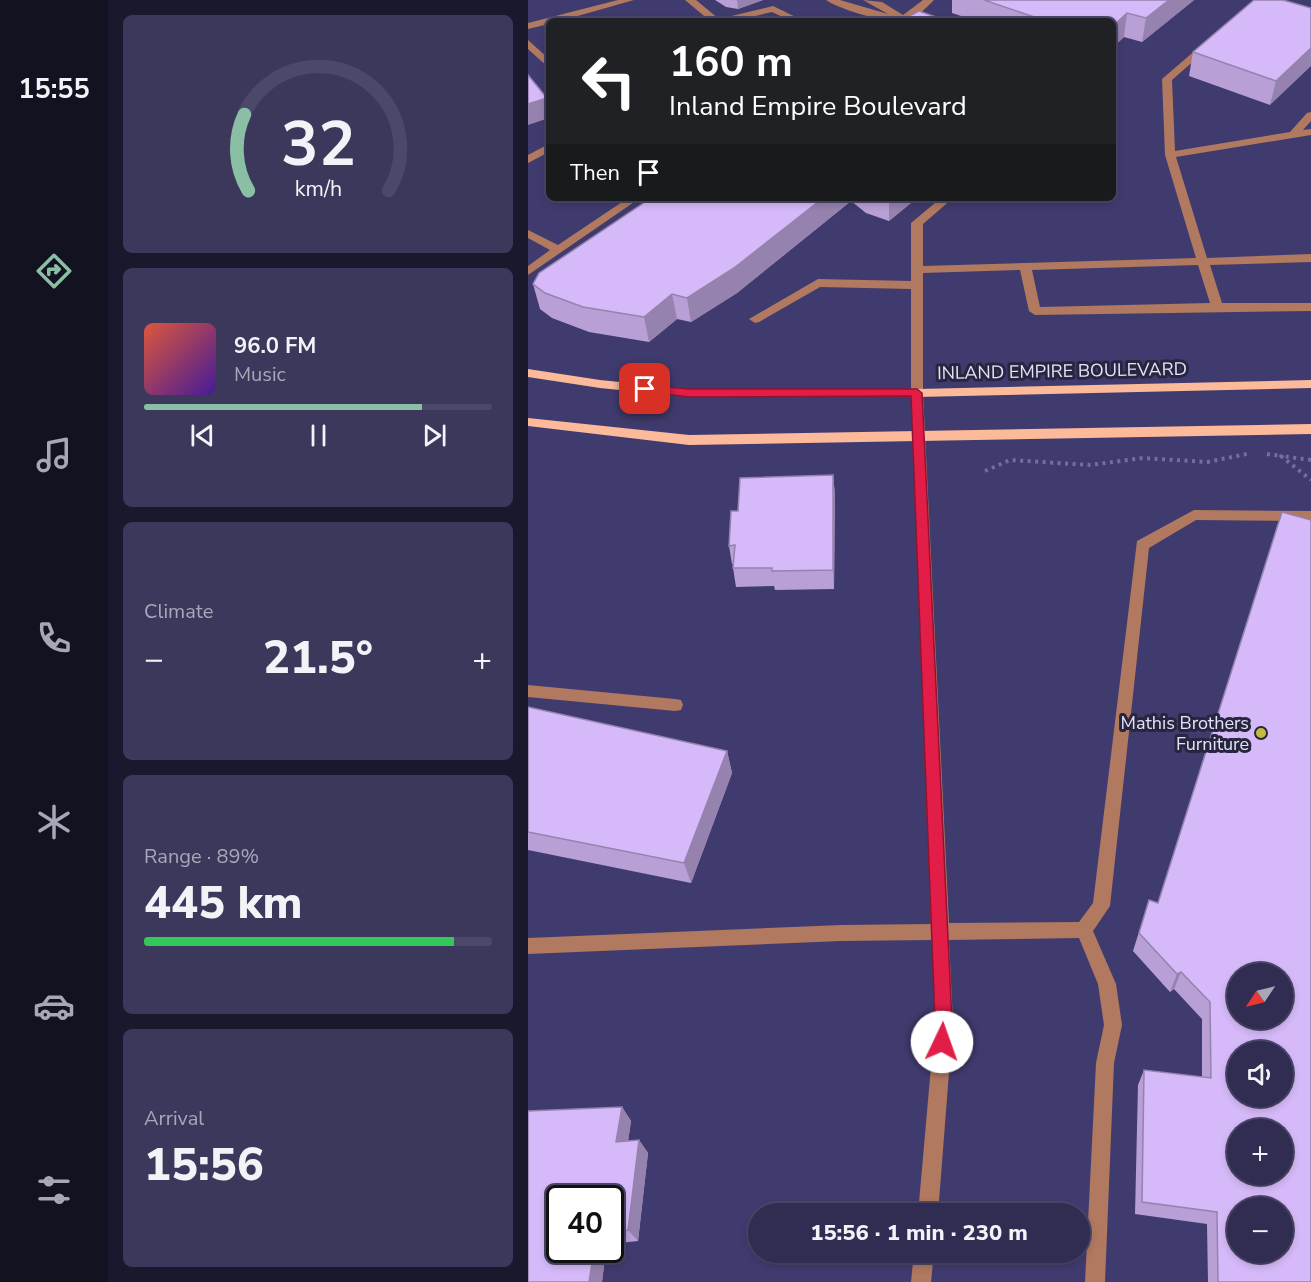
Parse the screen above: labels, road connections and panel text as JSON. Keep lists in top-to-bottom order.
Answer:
{
  "streets": {
    "main road": ["INLAND EMPIRE BOULEVARD"]
  },
  "places": ["Mathis Brothers Furniture"],
  "north": "bottom left",
  "page": {
    "tabs": "15:55",
    "turn": ["160 m", "Inland Empire Boulevard"],
    "then": "Then",
    "song": ["96.0 FM", "Music"],
    "tile": [
      "Climate",
      ["Range · 89%", "445 km"],
      ["Arrival", "15:56"]
    ],
    "heat": ["−", "21.5°", "+"],
    "map_buttons": ["+", "−"],
    "limit": "40",
    "trip": "15:56 · 1 min · 230 m",
    "gauge": ["32", "km/h"]
  }
}
